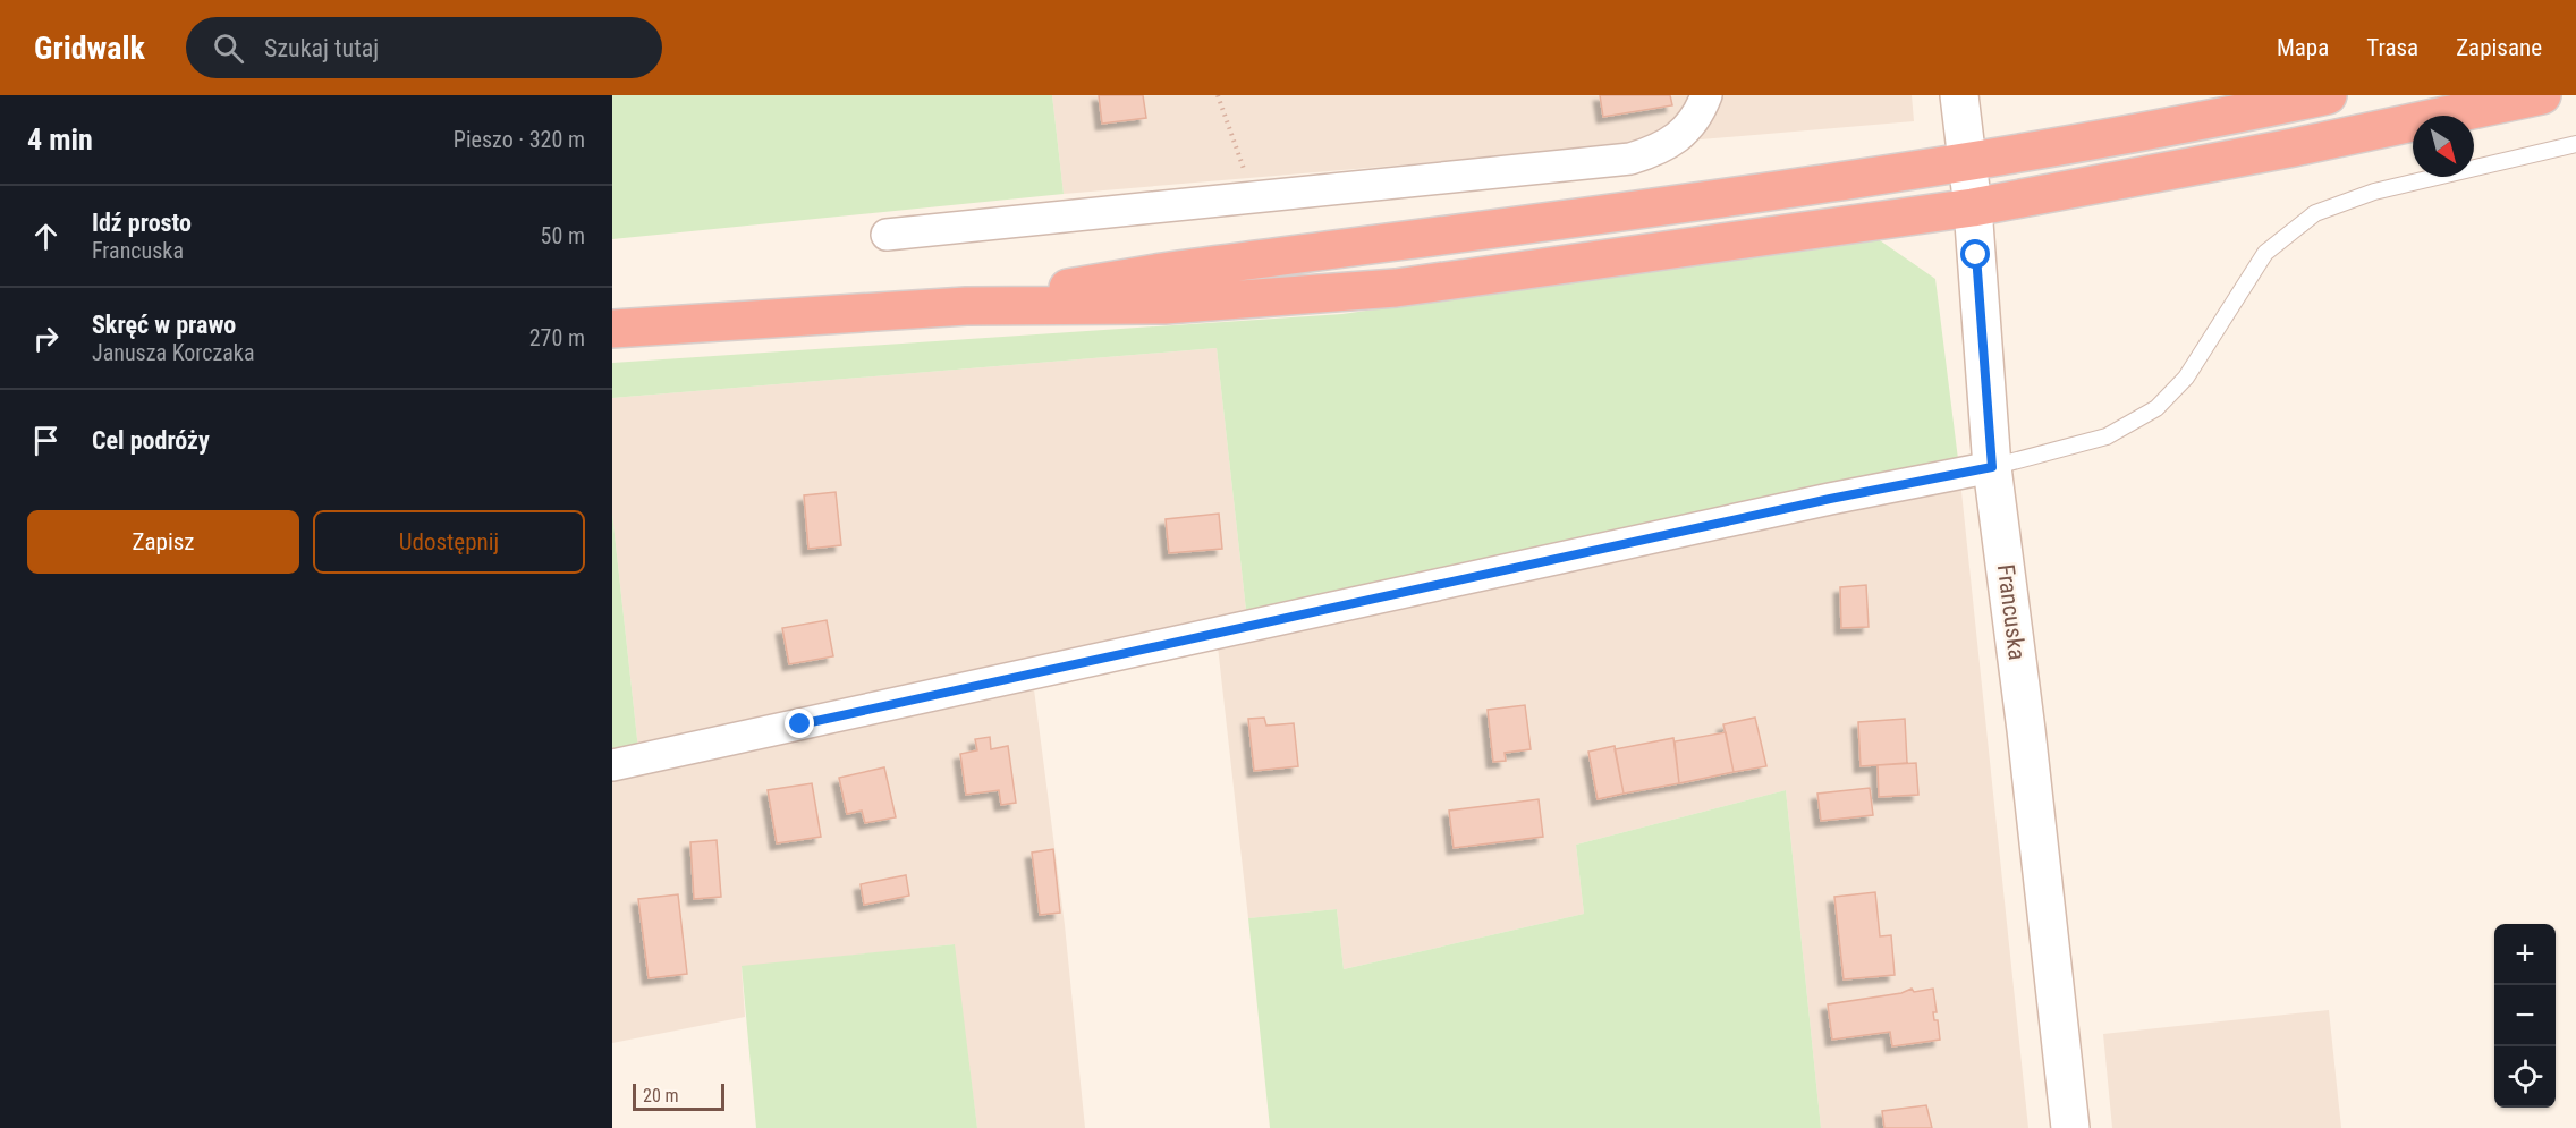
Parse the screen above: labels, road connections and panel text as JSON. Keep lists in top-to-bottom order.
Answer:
{
  "streets": {
    "street": ["Francuska"]
  },
  "scale_bar": "20 m",
  "north": "bottom right",
  "page": {
    "header": "Gridwalk",
    "search": "Szukaj tutaj",
    "nav": ["Mapa", "Trasa", "Zapisane"],
    "heading": ["4 min", "Pieszo · 320 m"],
    "list": [
      ["Idź prosto", "Francuska", "50 m"],
      ["Skręć w prawo", "Janusza Korczaka", "270 m"],
      "Cel podróży"
    ],
    "buttons": ["Zapisz", "Udostępnij"],
    "map_buttons": ["+", "−"],
    "scale": "20 m"
  }
}
